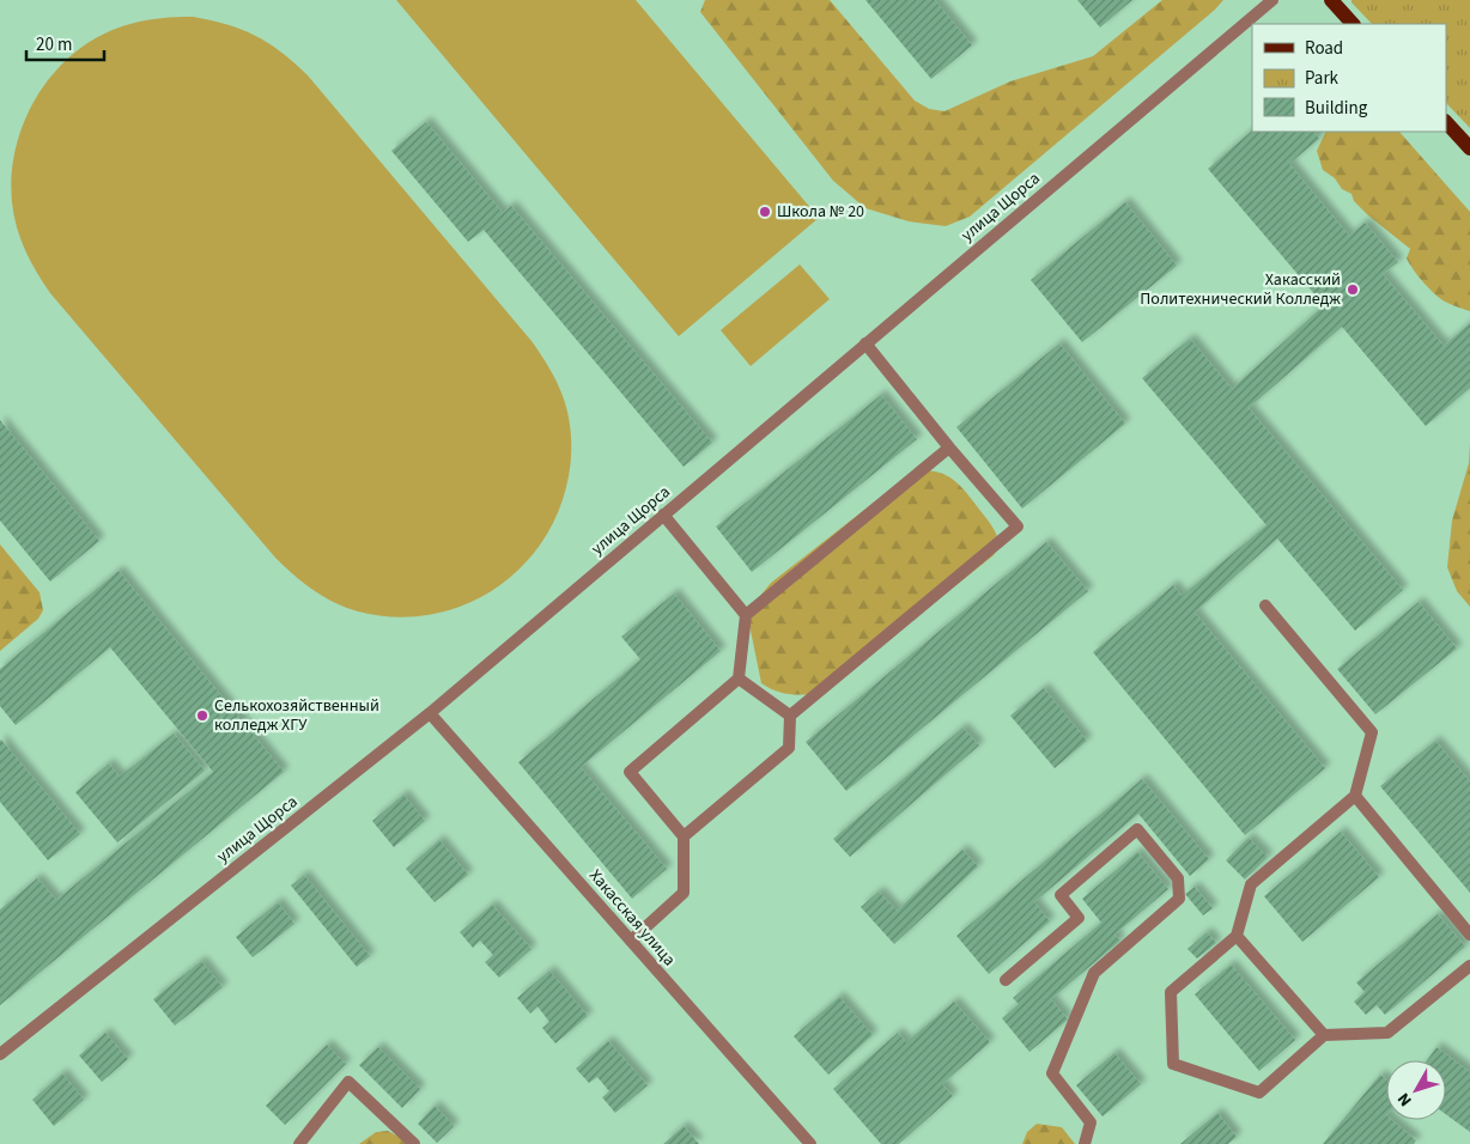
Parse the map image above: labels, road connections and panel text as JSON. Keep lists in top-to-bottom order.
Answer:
{
  "streets": {
    "street": ["улица Щорса", "Хакасская улица"]
  },
  "crossings": [
    ["улица Щорса", "Хакасская улица"]
  ],
  "places": ["Школа № 20", "Хакасский Политехнический Колледж", "Селькохозяйственный колледж ХГУ"],
  "legend": ["Road", "Park", "Building"],
  "scale_bar": "20 m",
  "north": "bottom left"
}
